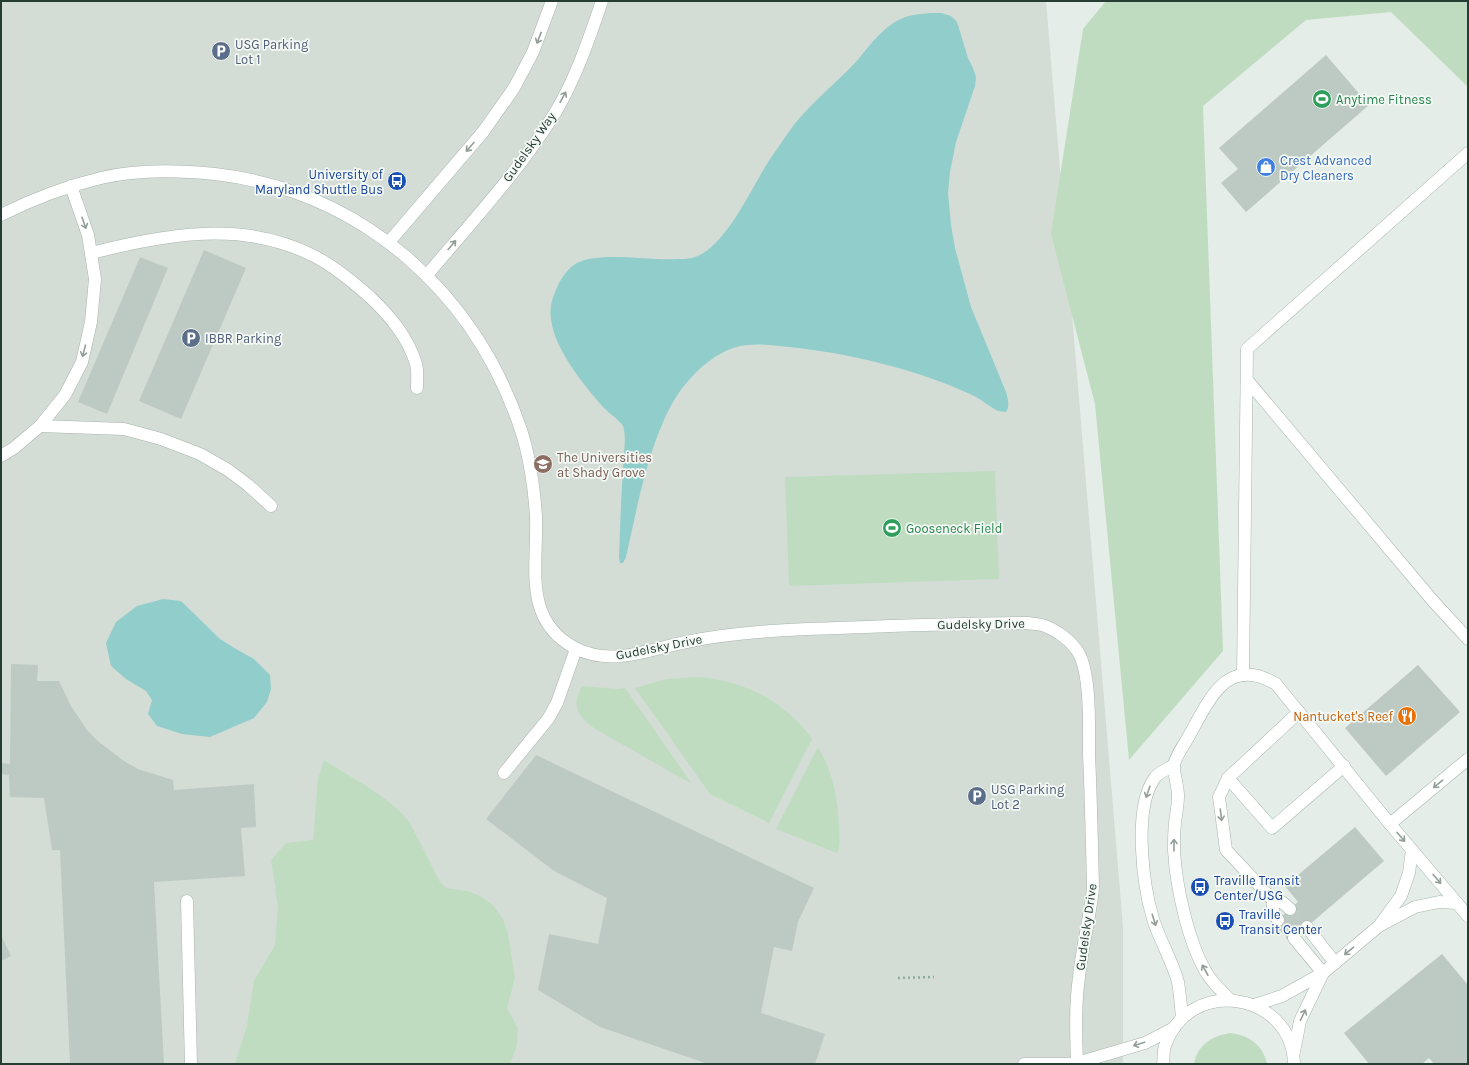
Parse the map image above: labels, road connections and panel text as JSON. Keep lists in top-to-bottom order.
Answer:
{
  "streets": {
    "street": ["Gudelsky Way", "Gudelsky Drive"]
  },
  "crossings": [
    ["Gudelsky Way", "Gudelsky Drive"]
  ],
  "places": {
    "parking": ["USG Parking Lot 1", "IBBR Parking", "USG Parking Lot 2"],
    "sports": ["Anytime Fitness", "Gooseneck Field"],
    "shop": ["Crest Advanced Dry Cleaners"],
    "bus stop": ["University of Maryland Shuttle Bus", "Traville Transit Center/USG", "Traville Transit Center"],
    "school or university": ["The Universities at Shady Grove"],
    "restaurant": ["Nantucket's Reef"]
  }
}
